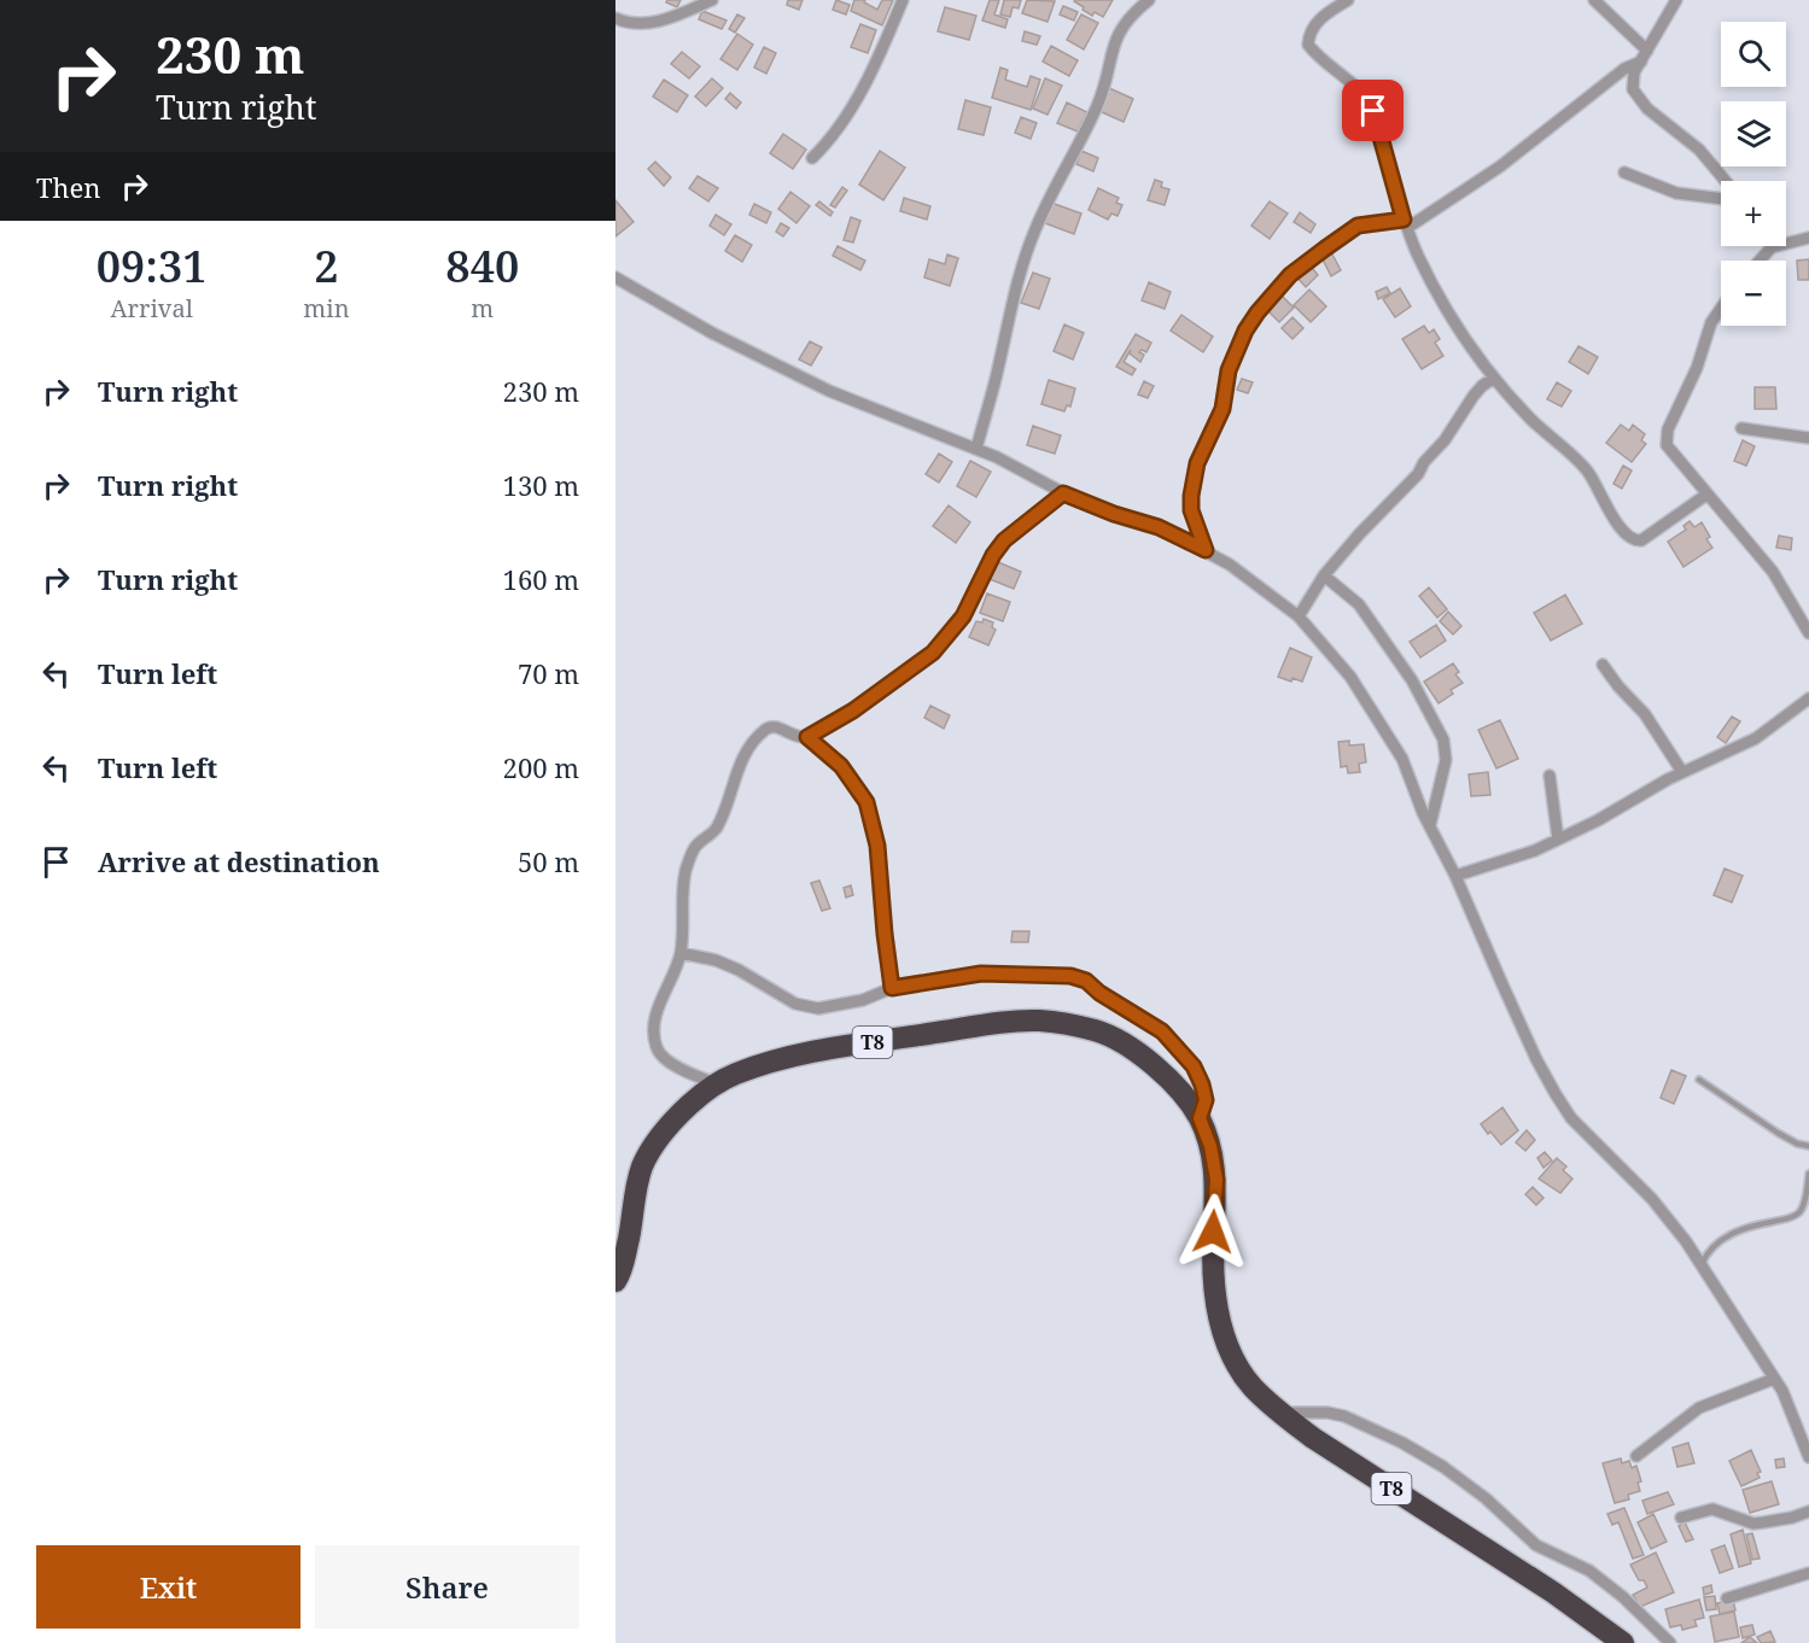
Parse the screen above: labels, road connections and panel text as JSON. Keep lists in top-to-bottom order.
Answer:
{
  "streets": {
    "highway": ["T8"]
  },
  "page": {
    "turn": ["230 m", "Turn right"],
    "map_buttons": ["+", "−"],
    "then": "Then",
    "eta": [
      "09:31",
      "Arrival",
      "2",
      "min",
      "840",
      "m"
    ],
    "list": [
      {
        "name": "Turn right",
        "value": "230 m"
      },
      {
        "name": "Turn right",
        "value": "130 m"
      },
      {
        "name": "Turn right",
        "value": "160 m"
      },
      {
        "name": "Turn left",
        "value": "70 m"
      },
      {
        "name": "Turn left",
        "value": "200 m"
      },
      {
        "name": "Arrive at destination",
        "value": "50 m"
      }
    ],
    "buttons": ["Exit", "Share"]
  }
}
